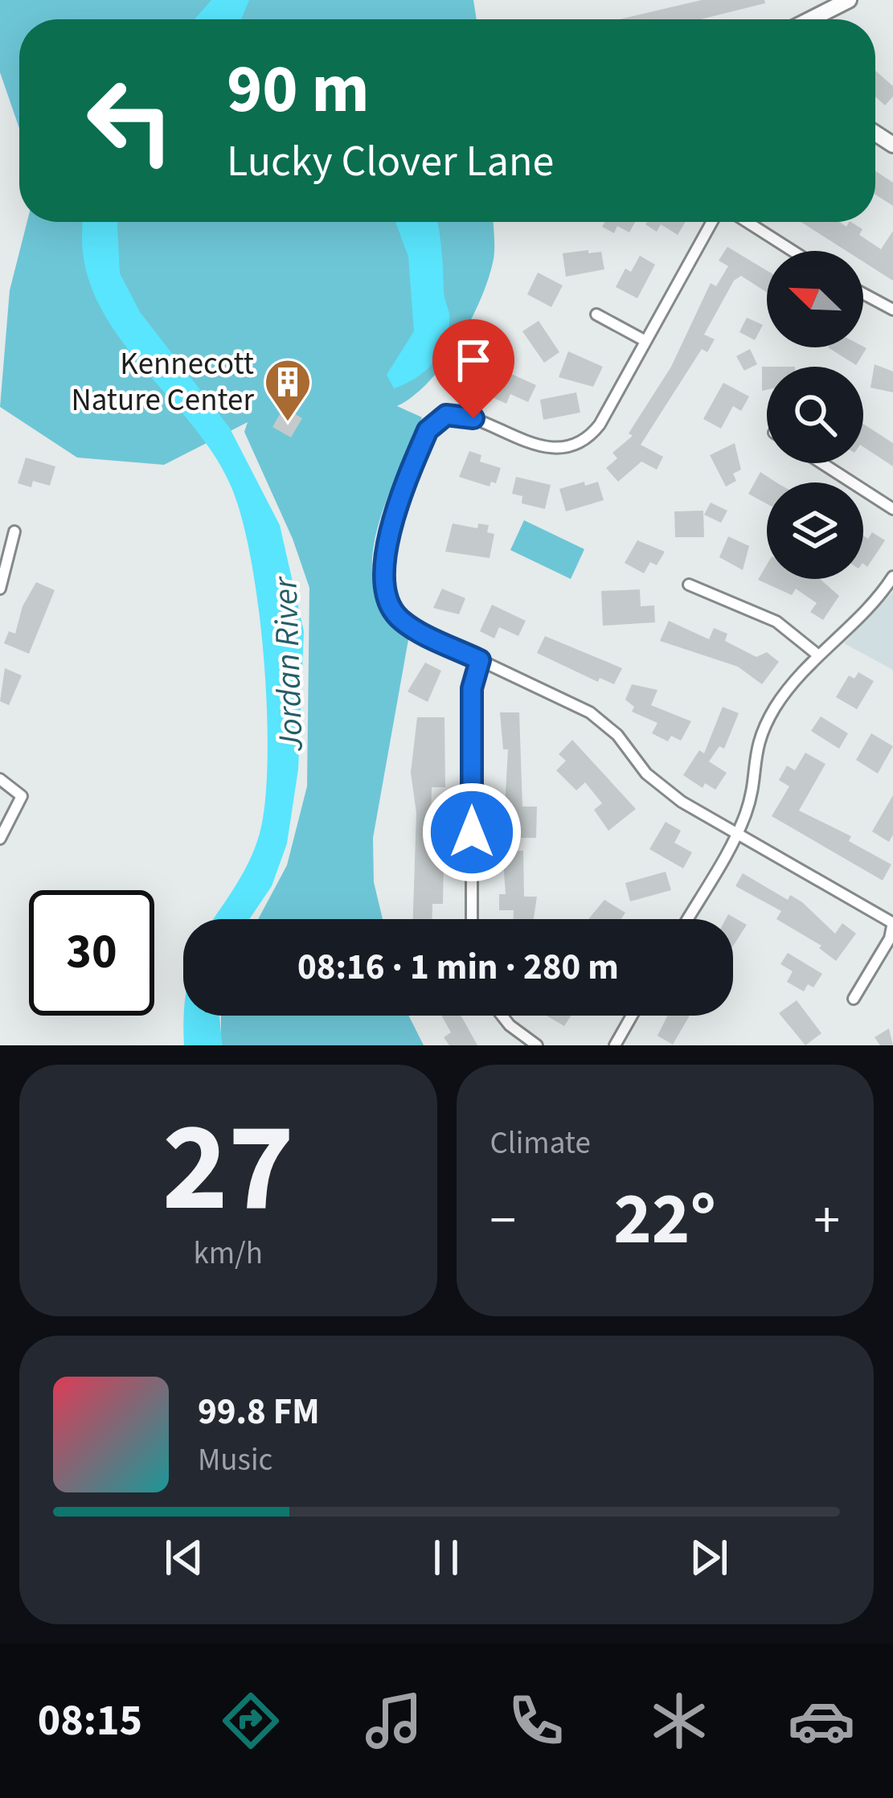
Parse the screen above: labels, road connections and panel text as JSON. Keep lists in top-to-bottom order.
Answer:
{
  "water": ["Jordan River"],
  "places": {
    "building": ["Kennecott Nature Center"]
  },
  "north": "top left",
  "page": {
    "turn": ["90 m", "Lucky Clover Lane"],
    "limit": "30",
    "trip": "08:16 · 1 min · 280 m",
    "tile": [
      ["27", "km/h"],
      "Climate"
    ],
    "heat": ["−", "22°", "+"],
    "song": ["99.8 FM", "Music"],
    "tabs": "08:15"
  }
}
